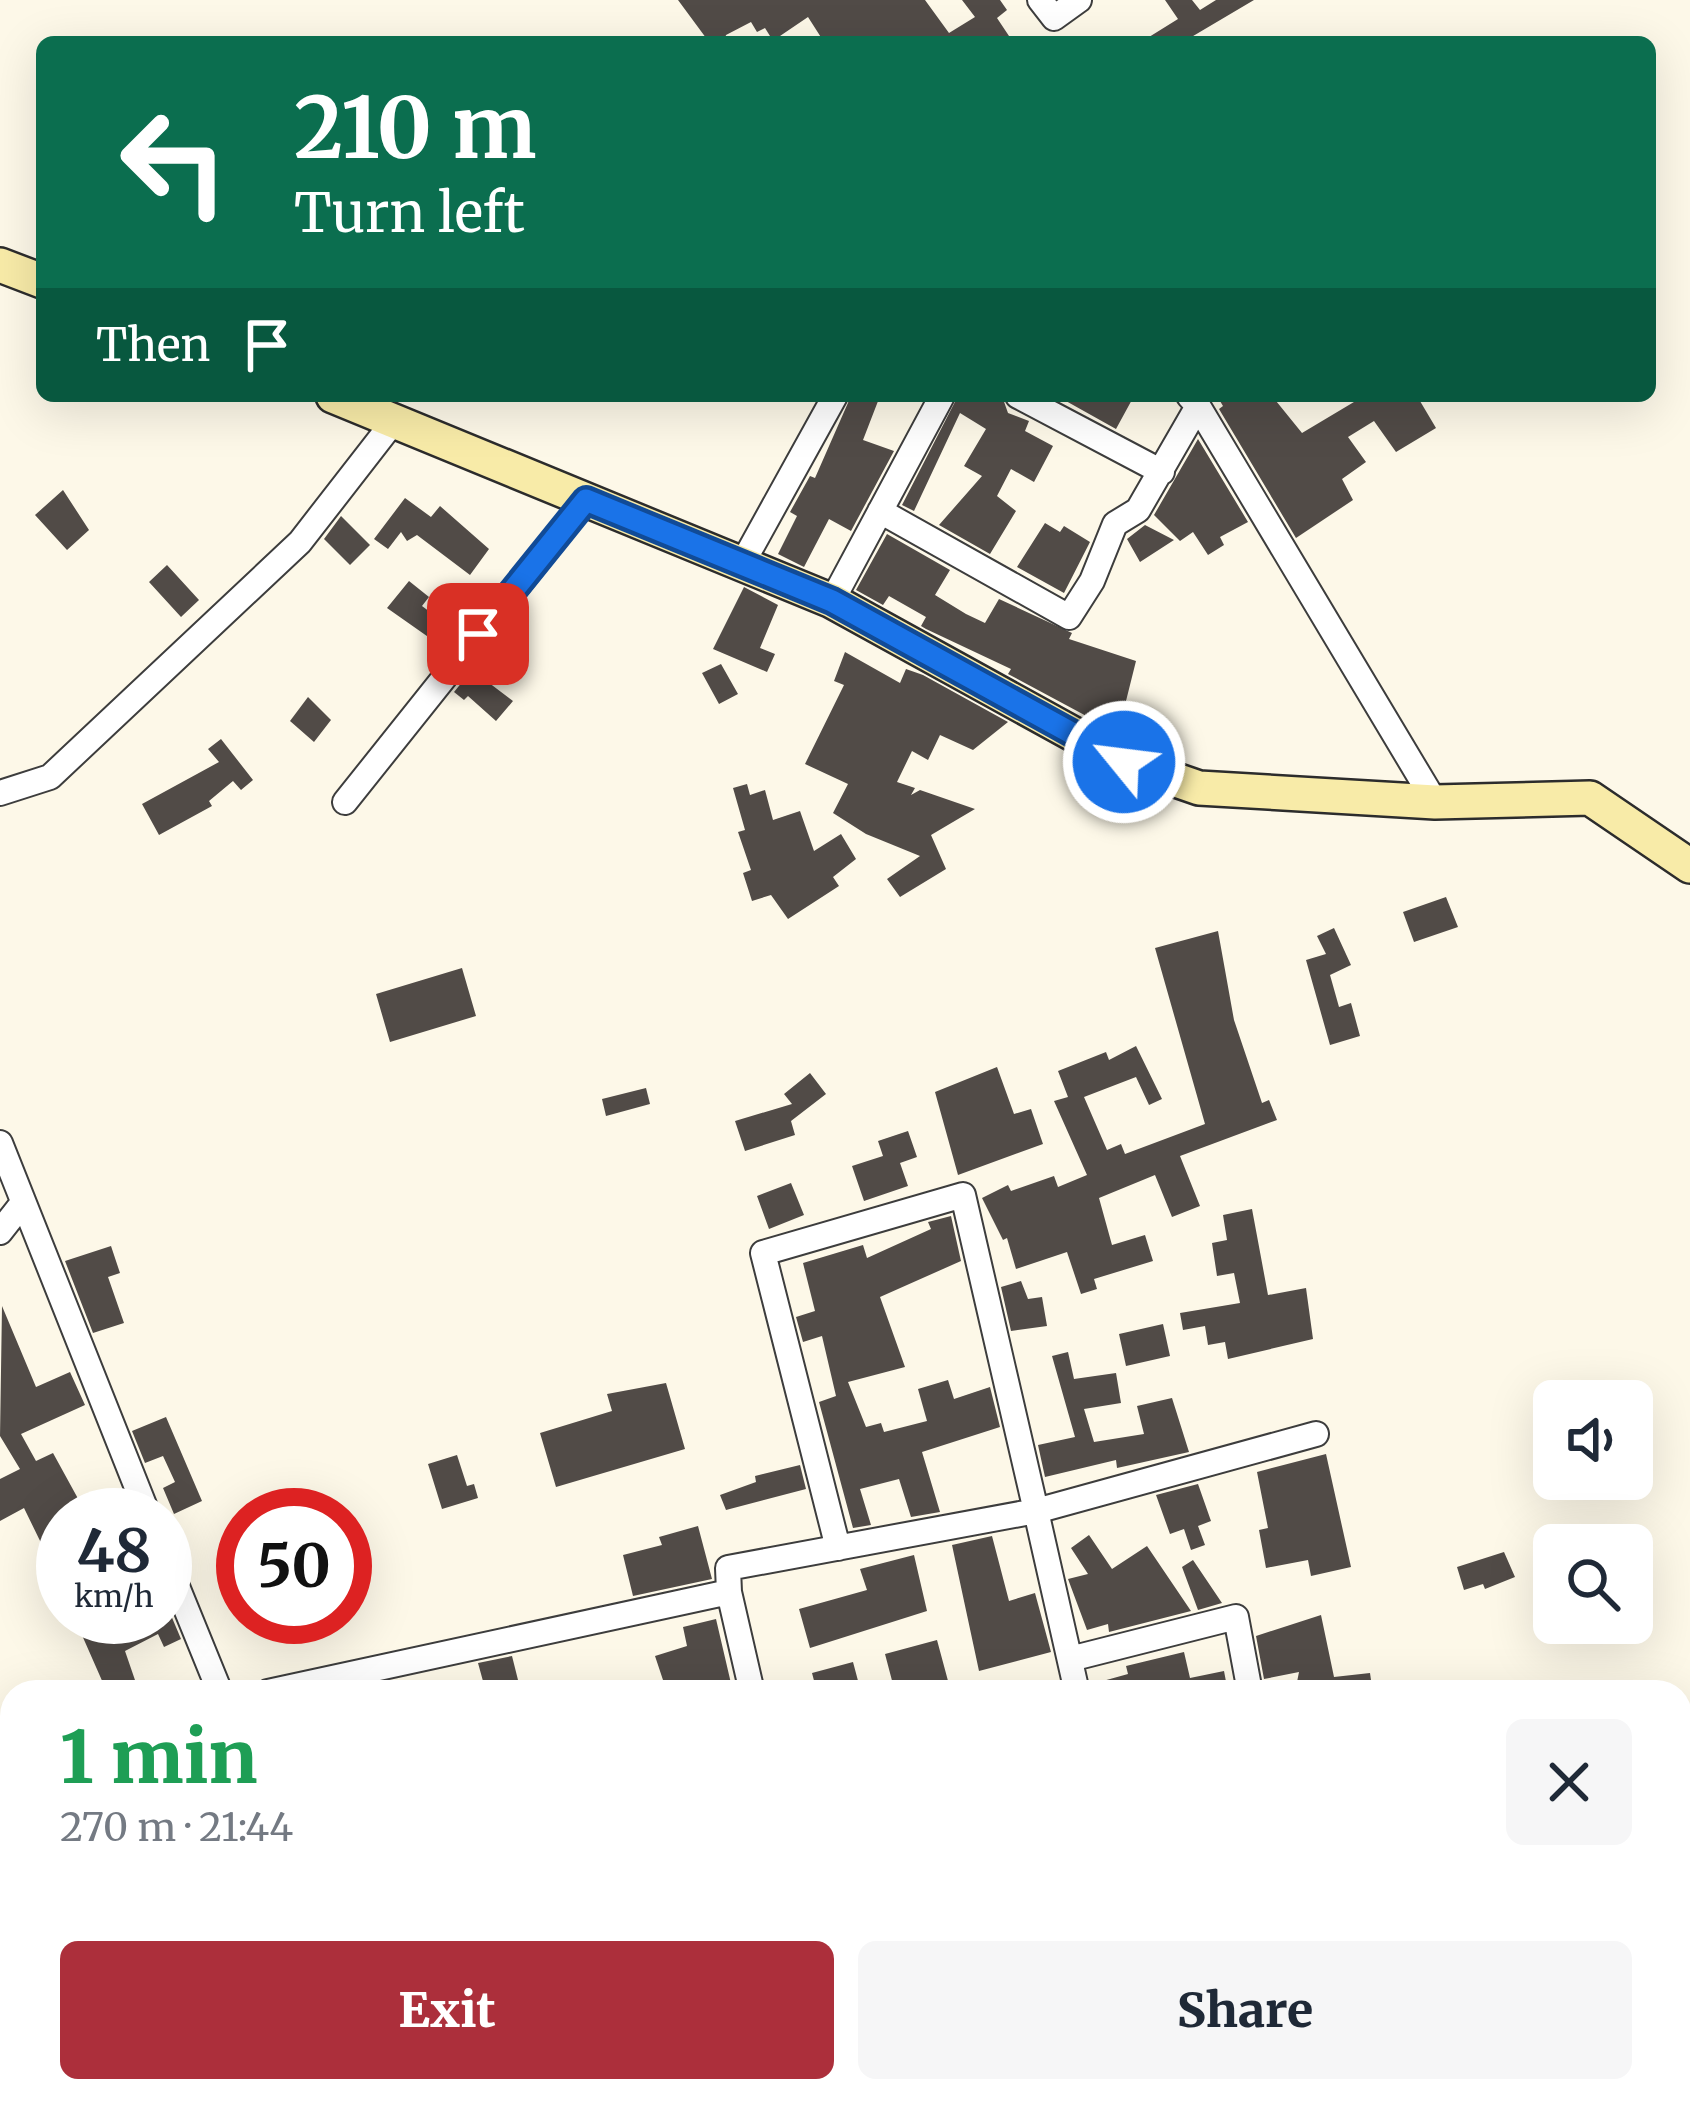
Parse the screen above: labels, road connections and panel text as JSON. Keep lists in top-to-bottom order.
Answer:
{
  "page": {
    "turn": ["210 m", "Turn left"],
    "then": "Then",
    "speed": "48 km/h",
    "limit": "50",
    "heading": ["1 min", "270 m · 21:44"],
    "buttons": ["Exit", "Share"]
  }
}
